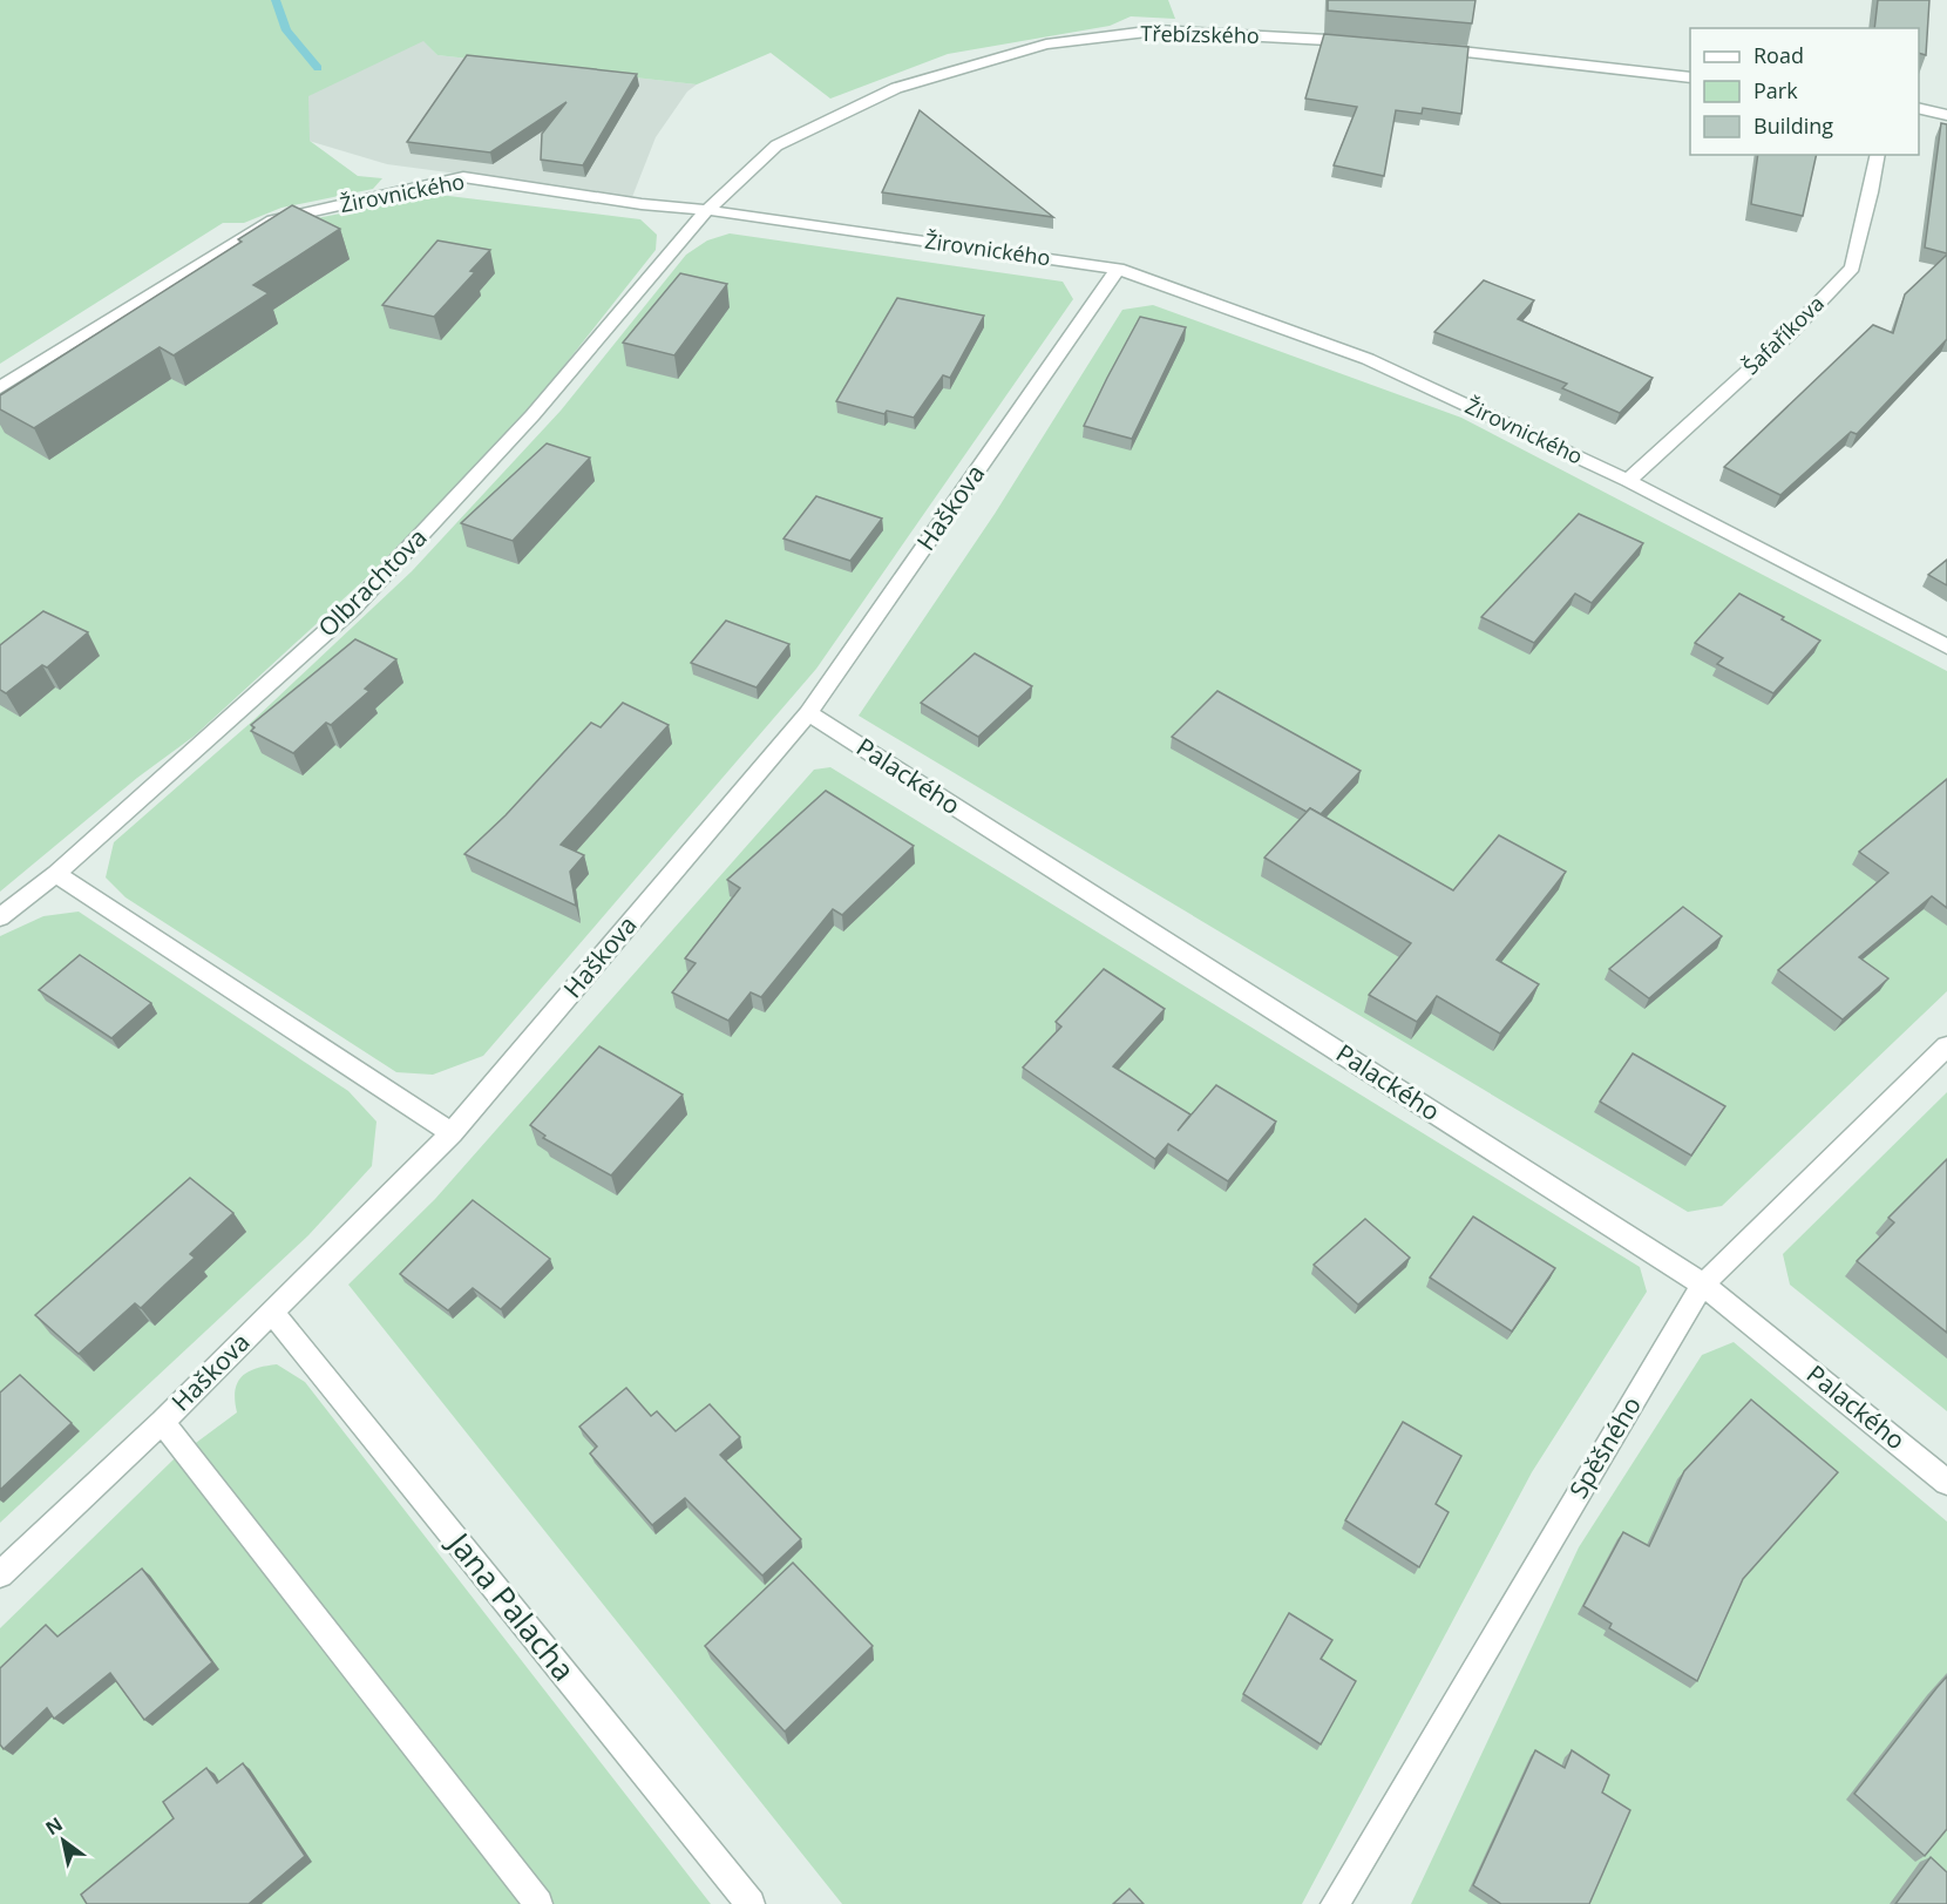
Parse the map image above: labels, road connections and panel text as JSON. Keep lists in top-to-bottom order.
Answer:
{
  "streets": {
    "street": [
      "Třebízského",
      "Žirovnického",
      "Šafaříkova",
      "Haškova",
      "Olbrachtova",
      "Palackého",
      "Spěšného",
      "Jana Palacha"
    ]
  },
  "crossings": [
    ["Třebízského", "Žirovnického"],
    ["Třebízského", "Olbrachtova"],
    ["Žirovnického", "Šafaříkova"],
    ["Žirovnického", "Haškova"],
    ["Žirovnického", "Olbrachtova"],
    ["Haškova", "Palackého"],
    ["Haškova", "Jana Palacha"],
    ["Palackého", "Spěšného"]
  ],
  "legend": ["Road", "Park", "Building"],
  "north": "top left"
}
